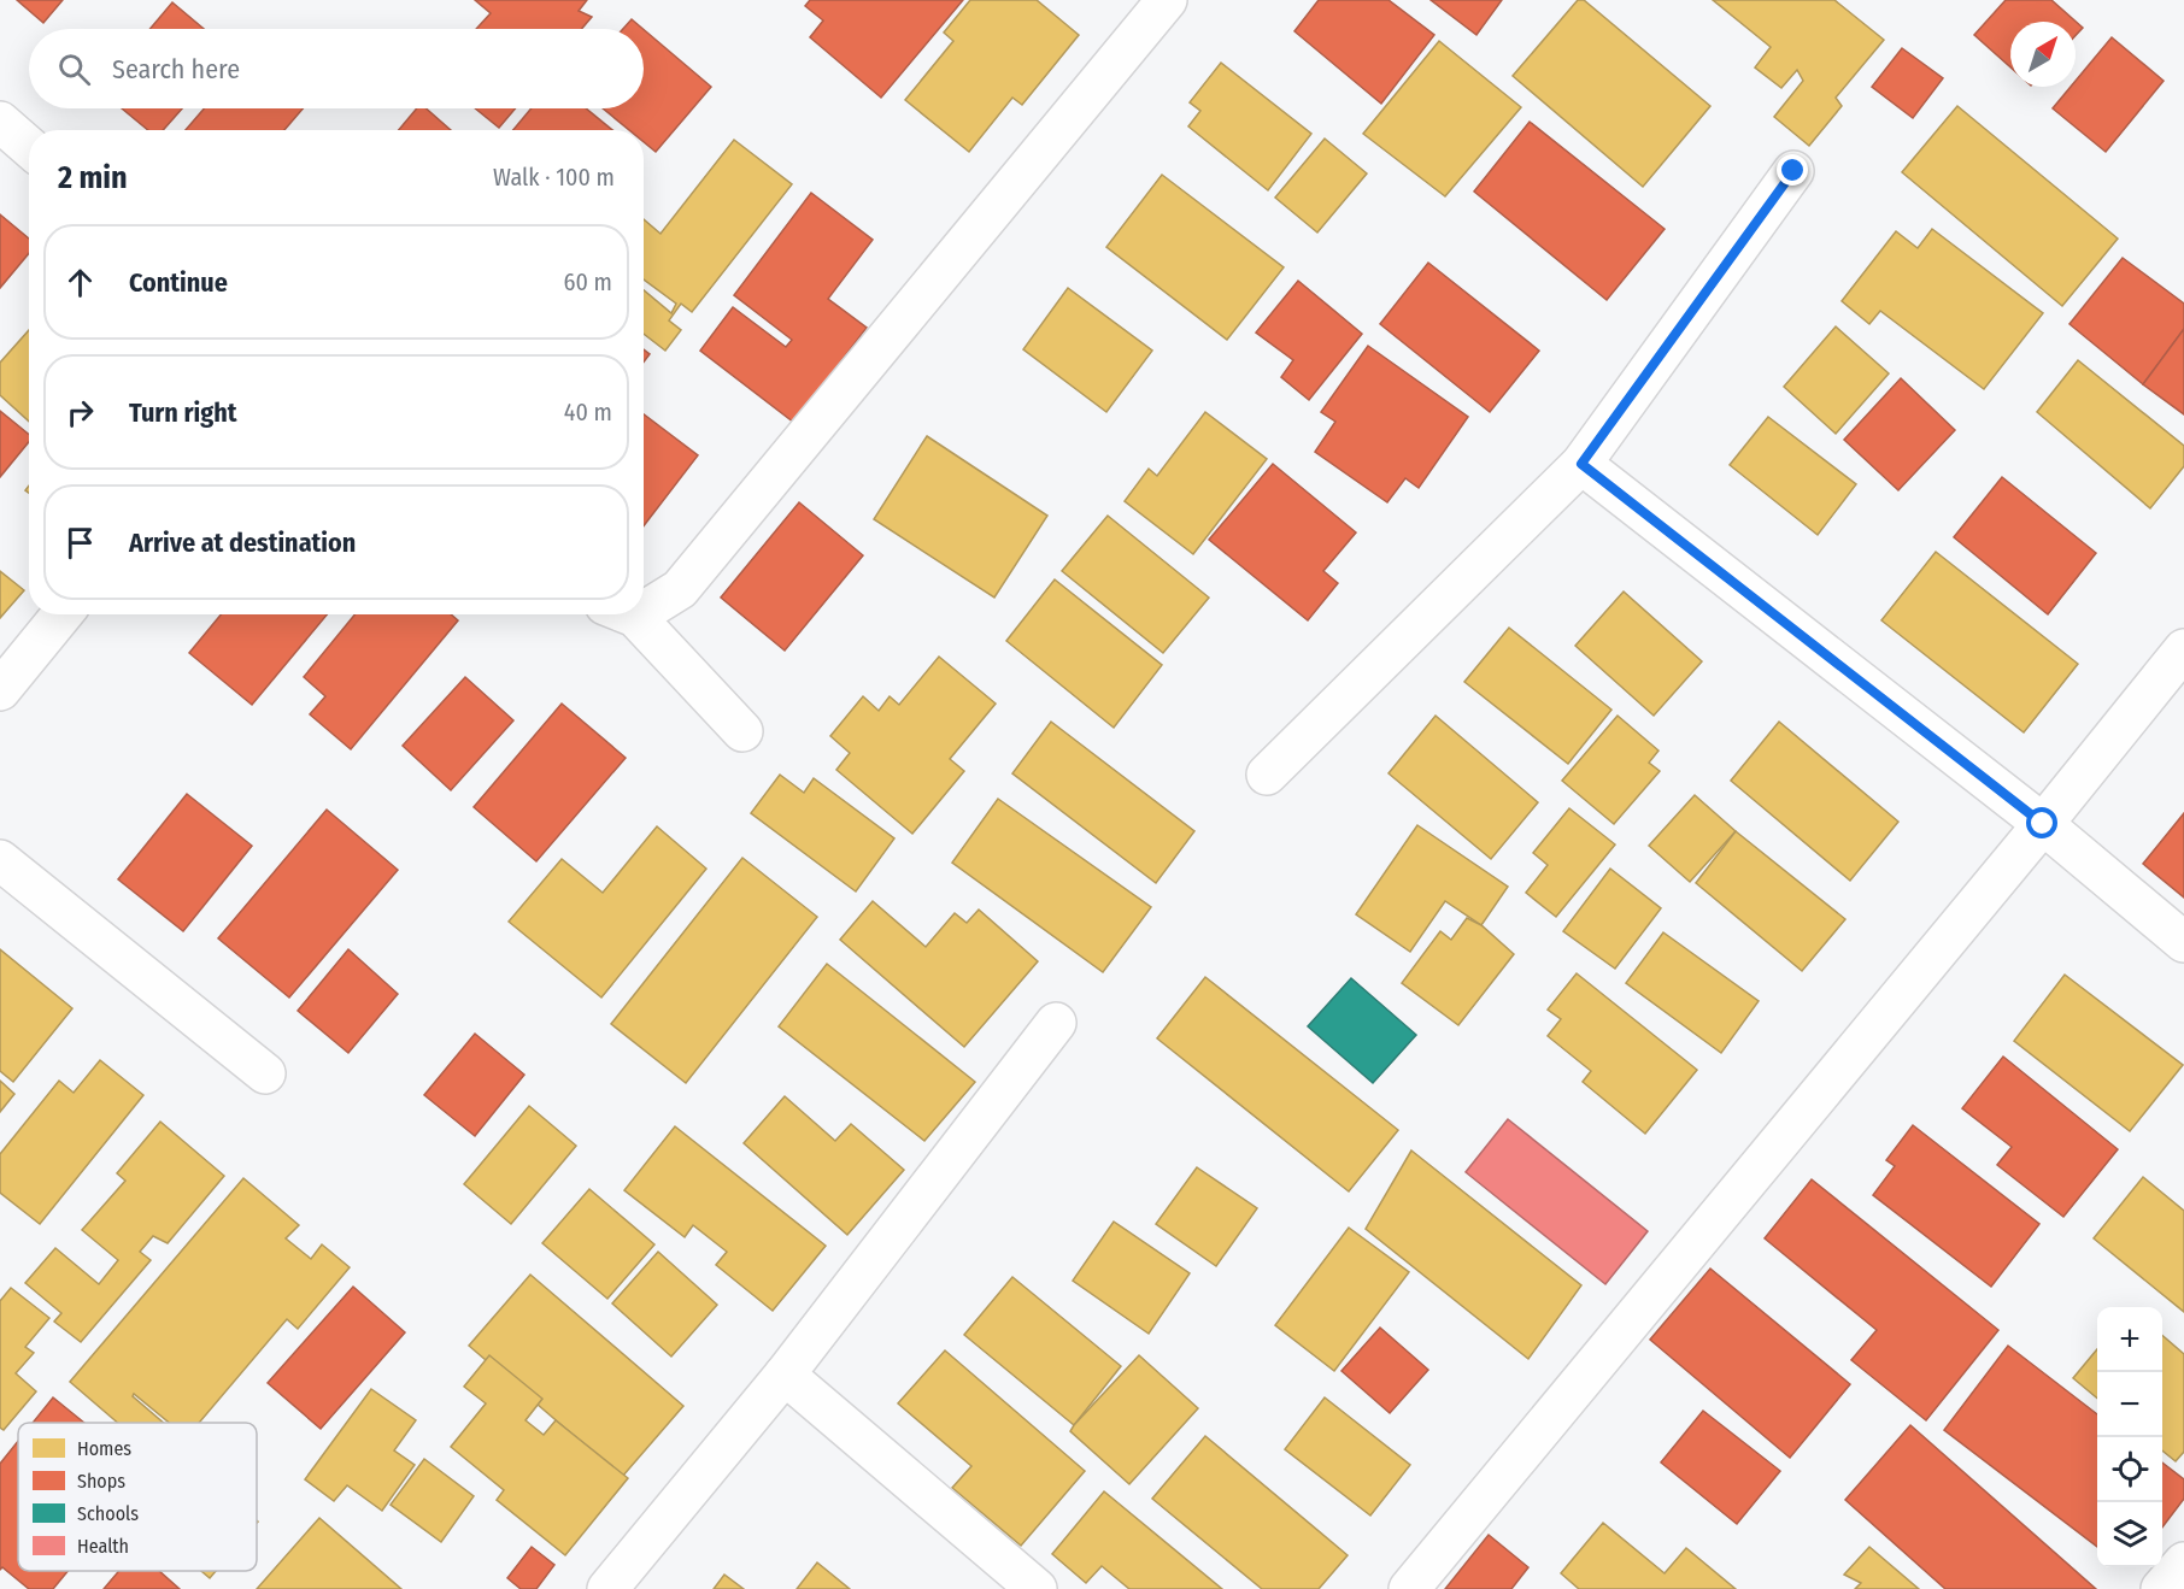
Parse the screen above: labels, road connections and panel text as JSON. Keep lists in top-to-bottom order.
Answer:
{
  "legend": [
    "Homes",
    "Shops",
    "Schools",
    "Health"
  ],
  "north": "top right",
  "page": {
    "search": "Search here",
    "heading": ["2 min", "Walk · 100 m"],
    "list": [
      ["Continue", "60 m"],
      ["Turn right", "40 m"],
      "Arrive at destination"
    ],
    "map_buttons": ["+", "−"]
  }
}
